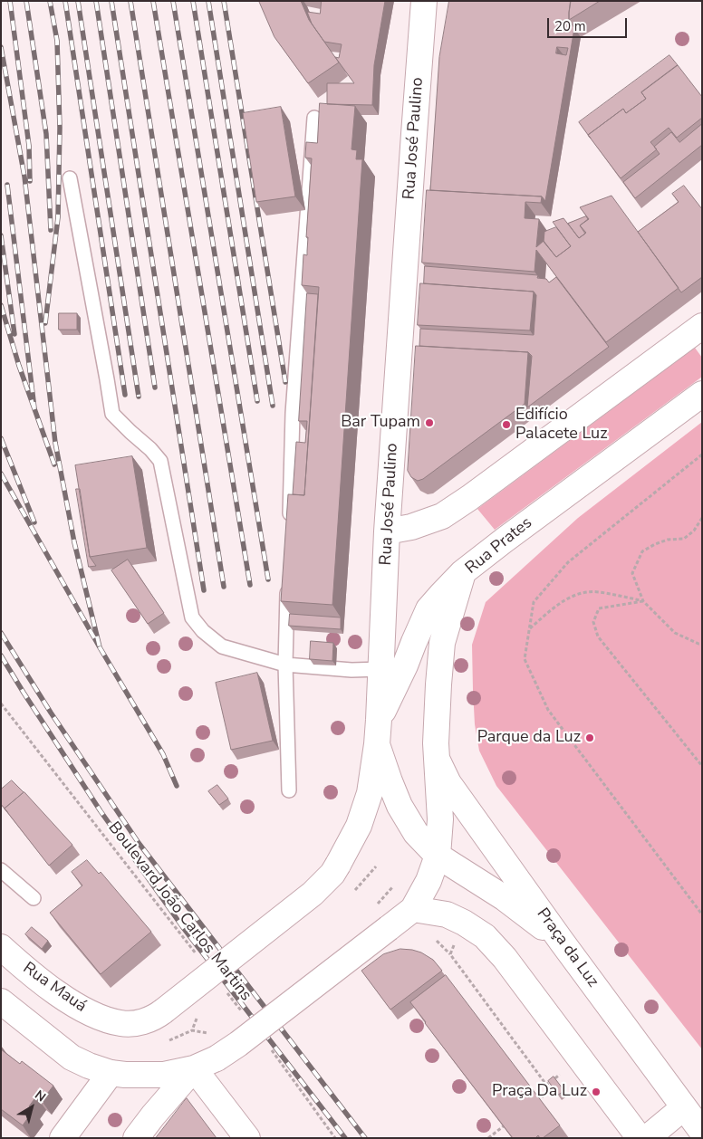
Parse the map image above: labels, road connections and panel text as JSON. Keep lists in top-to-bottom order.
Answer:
{
  "streets": {
    "main road": [
      "Rua José Paulino",
      "Rua Prates",
      "Praça da Luz",
      "Rua Mauá"
    ],
    "path": ["Boulevard João Carlos Martins"]
  },
  "crossings": [
    ["Rua José Paulino", "Rua Mauá"],
    ["Rua Prates", "Praça da Luz"]
  ],
  "places": [
    "Bar Tupam",
    "Edifício Palacete Luz",
    "Parque da Luz",
    "Praça Da Luz"
  ],
  "scale_bar": "20 m",
  "north": "top right"
}
